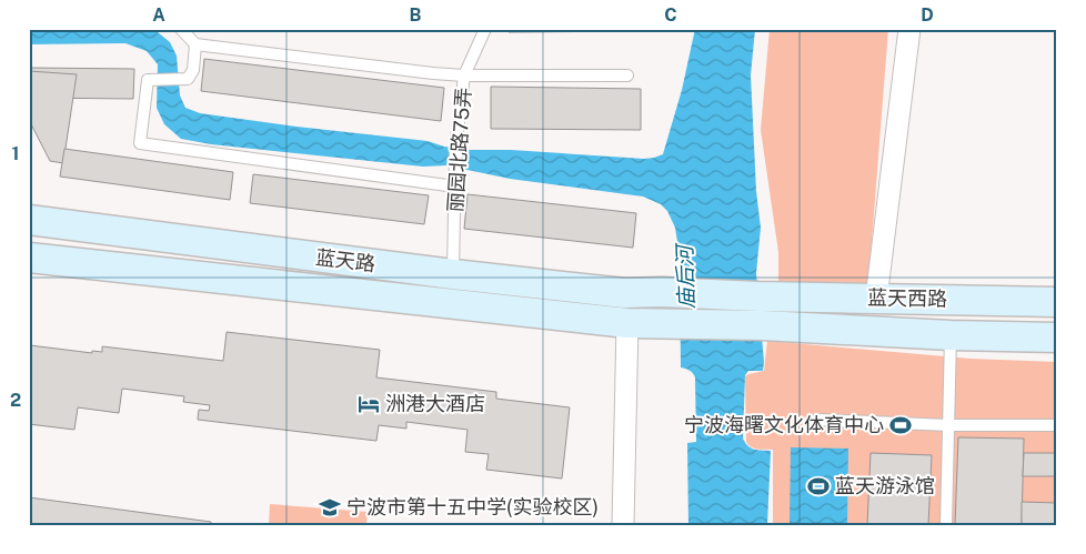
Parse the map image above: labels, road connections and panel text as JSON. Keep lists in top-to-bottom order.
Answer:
{
  "streets": {
    "street": ["蓝天路", "蓝天西路"],
    "lane": ["丽园北路75弄"]
  },
  "crossings": [
    ["丽园北路75弄", "蓝天路"],
    ["蓝天路", "蓝天西路"]
  ],
  "water": ["庙后河"],
  "places": {
    "hotel": ["洲港大酒店"],
    "sports": ["宁波海曙文化体育中心", "蓝天游泳馆"],
    "school or university": ["宁波市第十五中学(实验校区)"]
  },
  "grid": {
    "columns": [
      "A",
      "B",
      "C",
      "D"
    ],
    "rows": ["1", "2"]
  }
}
